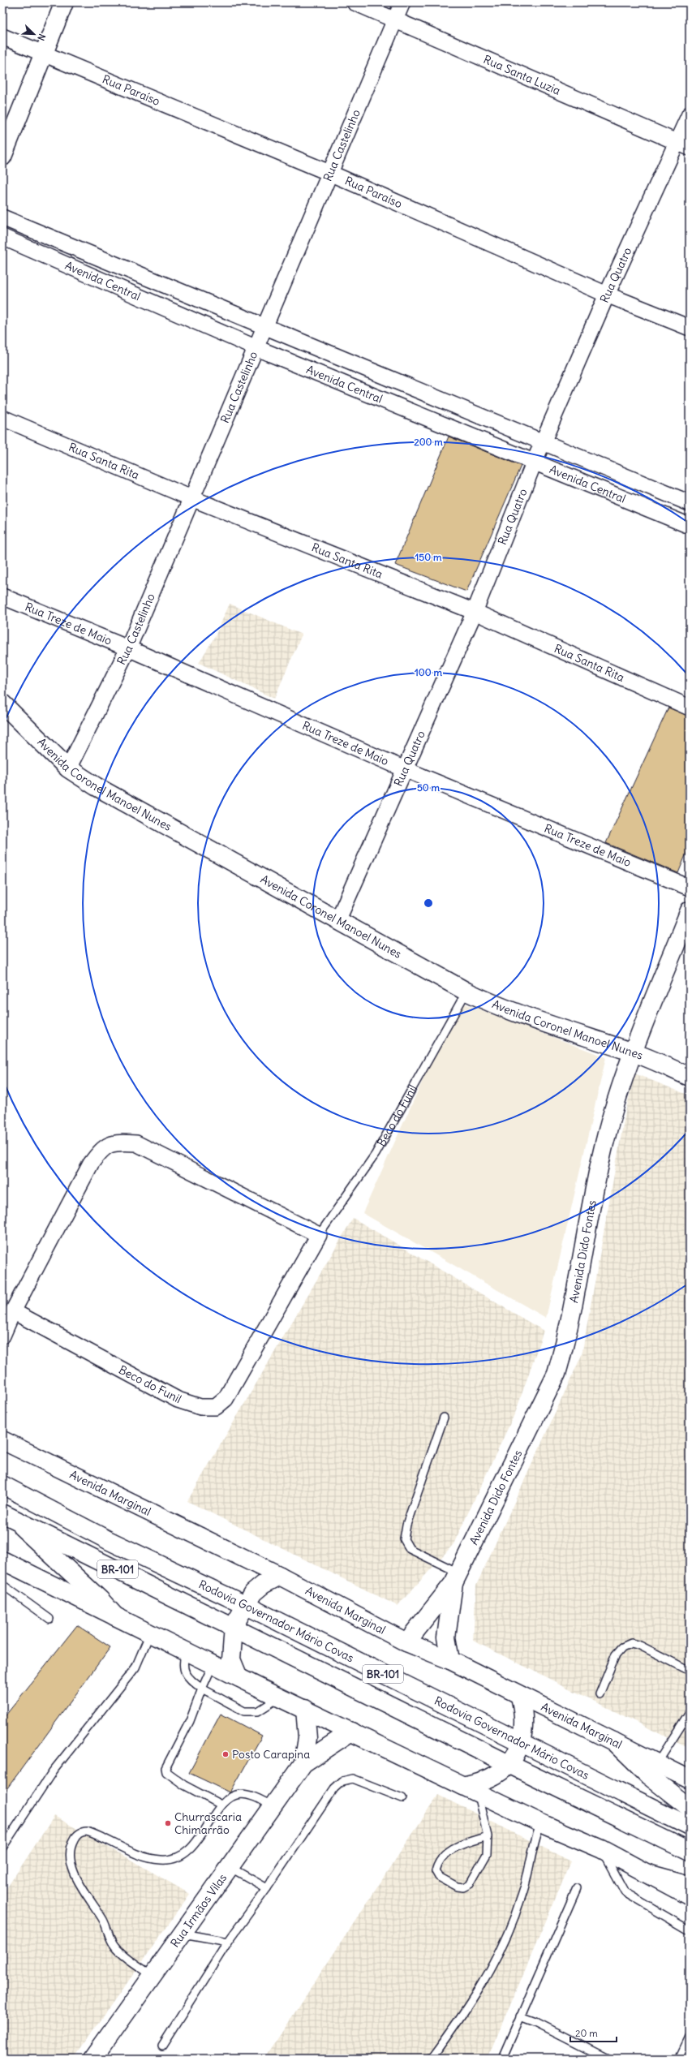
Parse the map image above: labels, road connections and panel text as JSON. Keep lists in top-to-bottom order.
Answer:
{
  "streets": {
    "street": [
      "Rua Santa Luzia",
      "Rua Paraíso",
      "Rua Castelinho",
      "Rua Quatro",
      "Avenida Central",
      "Rua Santa Rita",
      "Rua Treze de Maio",
      "Avenida Coronel Manoel Nunes",
      "Beco do Funil",
      "Avenida Dido Fontes",
      "Avenida Marginal",
      "BR-101",
      "Rodovia Governador Mário Covas",
      "Rua Irmãos Vilas"
    ]
  },
  "crossings": [
    ["Rua Santa Luzia", "Rua Castelinho"],
    ["Rua Santa Luzia", "Rua Quatro"],
    ["Rua Paraíso", "Rua Castelinho"],
    ["Rua Paraíso", "Rua Quatro"],
    ["Rua Castelinho", "Avenida Central"],
    ["Rua Castelinho", "Rua Santa Rita"],
    ["Rua Castelinho", "Rua Treze de Maio"],
    ["Rua Castelinho", "Avenida Coronel Manoel Nunes"],
    ["Rua Quatro", "Avenida Central"],
    ["Rua Quatro", "Rua Santa Rita"],
    ["Rua Quatro", "Rua Treze de Maio"],
    ["Rua Quatro", "Avenida Coronel Manoel Nunes"],
    ["Avenida Coronel Manoel Nunes", "Beco do Funil"],
    ["Avenida Coronel Manoel Nunes", "Avenida Dido Fontes"],
    ["Avenida Dido Fontes", "Avenida Marginal"]
  ],
  "places": ["Posto Carapina", "Churrascaria Chimarrão"],
  "scale_bar": "20 m",
  "north": "bottom right",
  "rings": [
    "200 m",
    "150 m",
    "100 m",
    "50 m"
  ]
}
